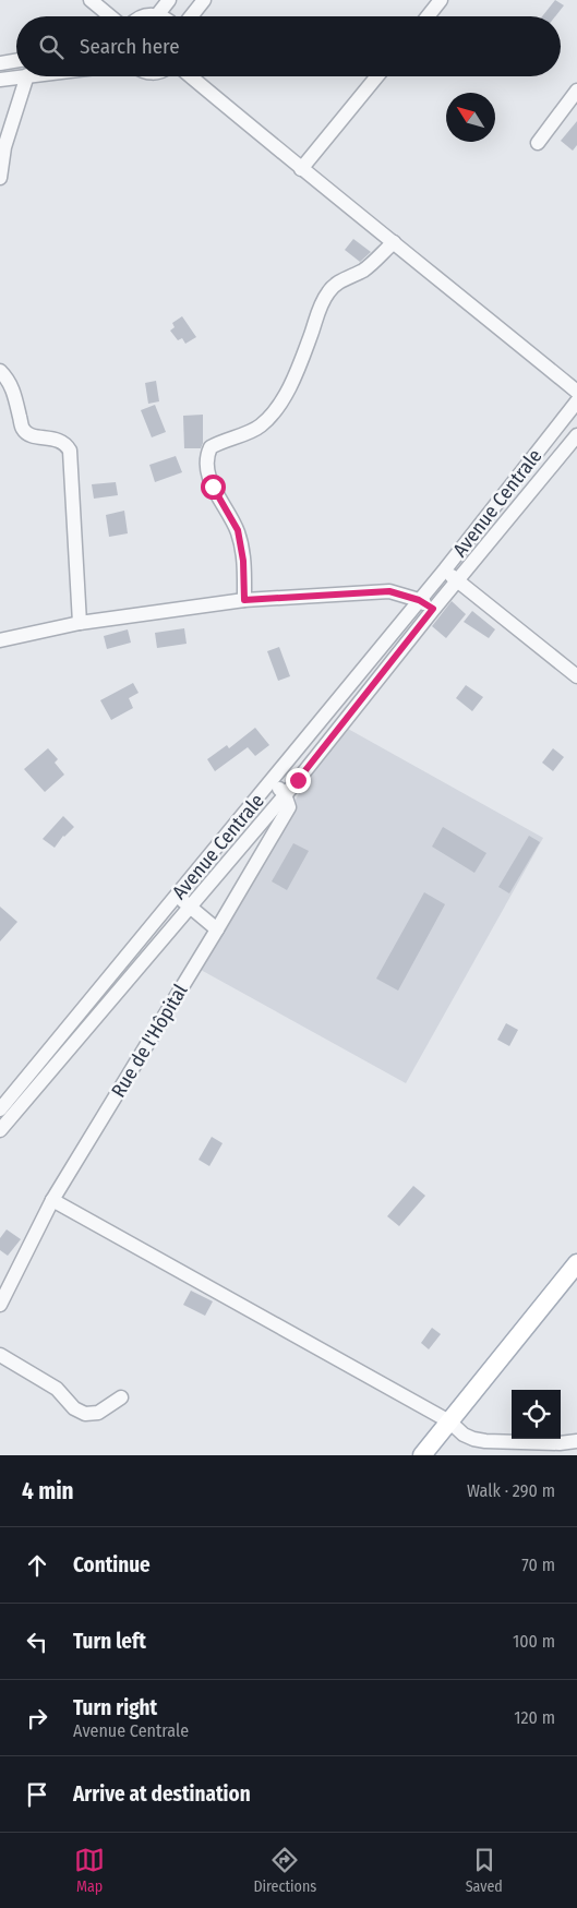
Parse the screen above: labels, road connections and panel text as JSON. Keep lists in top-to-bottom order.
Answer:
{
  "streets": {
    "street": ["Avenue Centrale", "Rue de l'Hôpital"]
  },
  "crossings": [
    ["Avenue Centrale", "Rue de l'Hôpital"]
  ],
  "north": "top left",
  "page": {
    "search": "Search here",
    "heading": ["4 min", "Walk · 290 m"],
    "list": [
      ["Continue", "70 m"],
      ["Turn left", "100 m"],
      ["Turn right", "Avenue Centrale", "120 m"],
      "Arrive at destination"
    ],
    "nav": ["Map", "Directions", "Saved"]
  }
}
